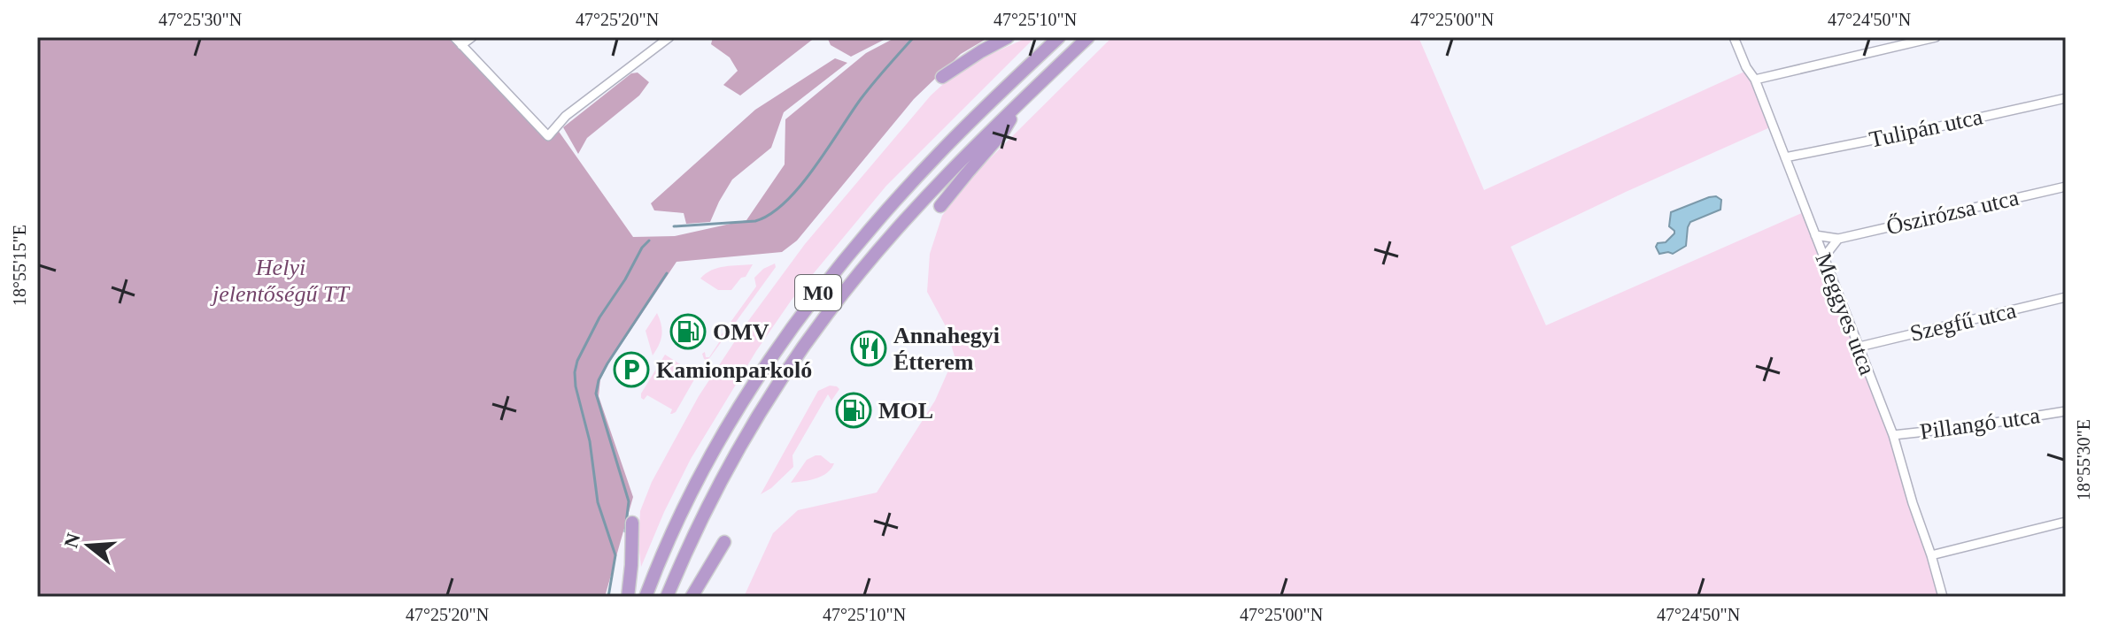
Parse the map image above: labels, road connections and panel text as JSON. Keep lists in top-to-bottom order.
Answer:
{
  "streets": {
    "highway": ["M0"],
    "street": [
      "Tulipán utca",
      "Őszirózsa utca",
      "Meggyes utca",
      "Szegfű utca",
      "Pillangó utca"
    ]
  },
  "crossings": [
    ["Tulipán utca", "Meggyes utca"],
    ["Őszirózsa utca", "Meggyes utca"],
    ["Meggyes utca", "Szegfű utca"],
    ["Meggyes utca", "Pillangó utca"]
  ],
  "parks": ["Helyi jelentőségű TT"],
  "places": {
    "fuel station": ["OMV", "MOL"],
    "restaurant": ["Annahegyi Étterem"],
    "parking": ["Kamionparkoló"]
  },
  "north": "left",
  "coordinates": [
    "47°25'30\"N",
    "47°25'20\"N",
    "47°25'10\"N",
    "47°25'00\"N",
    "47°24'50\"N",
    "18°55'15\"E",
    "18°55'30\"E"
  ]
}
